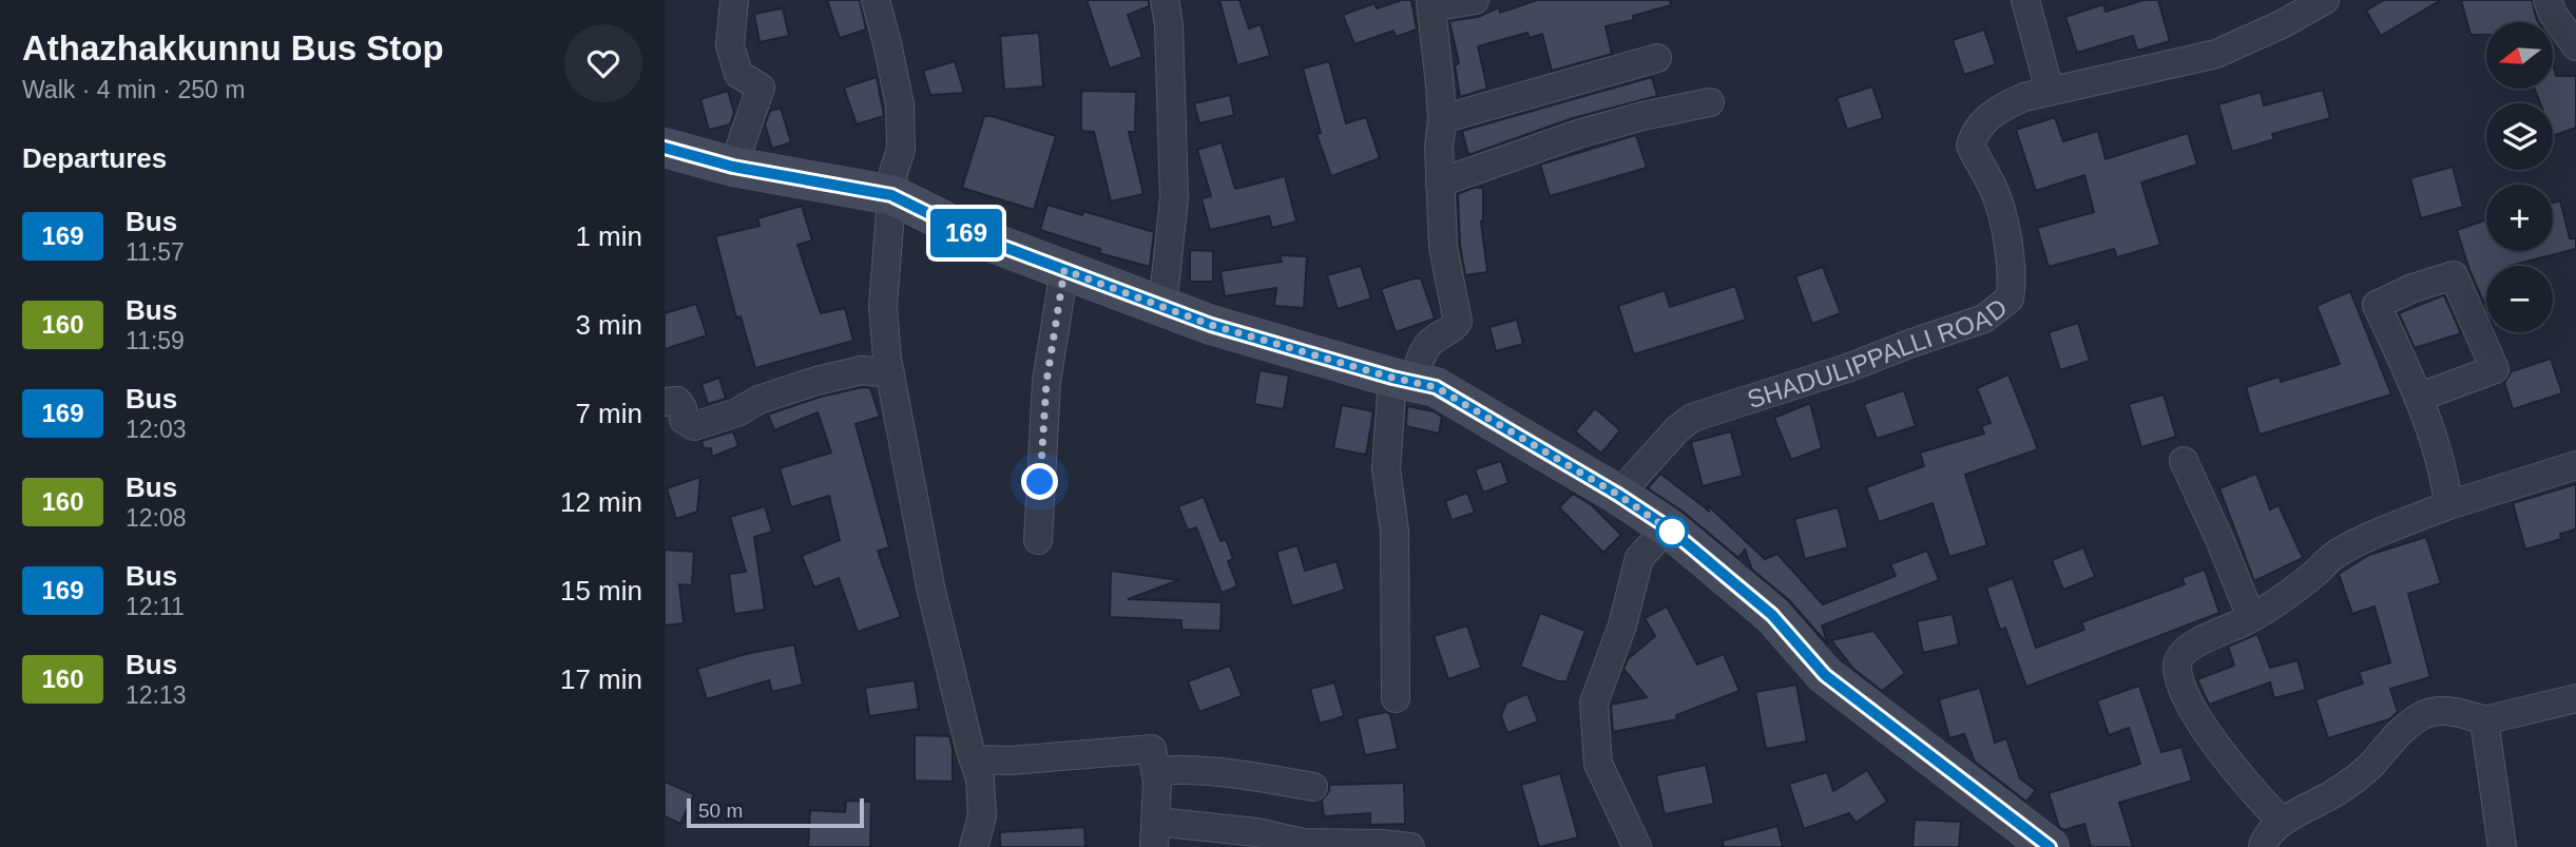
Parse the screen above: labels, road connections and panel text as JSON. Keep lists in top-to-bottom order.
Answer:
{
  "streets": {
    "street": ["SHADULIPPALLI ROAD"]
  },
  "lines": ["bus line 169"],
  "scale_bar": "50 m",
  "north": "left",
  "page": {
    "heading": [
      ["Athazhakkunnu Bus Stop", "Walk · 4 min · 250 m"],
      "Departures"
    ],
    "on_map": "169",
    "map_buttons": ["+", "−"],
    "list": [
      {
        "mark": "169",
        "name": "Bus",
        "note": "11:57",
        "value": "1 min"
      },
      {
        "mark": "160",
        "name": "Bus",
        "note": "11:59",
        "value": "3 min"
      },
      {
        "mark": "169",
        "name": "Bus",
        "note": "12:03",
        "value": "7 min"
      },
      {
        "mark": "160",
        "name": "Bus",
        "note": "12:08",
        "value": "12 min"
      },
      {
        "mark": "169",
        "name": "Bus",
        "note": "12:11",
        "value": "15 min"
      },
      {
        "mark": "160",
        "name": "Bus",
        "note": "12:13",
        "value": "17 min"
      }
    ],
    "scale": "50 m"
  }
}
